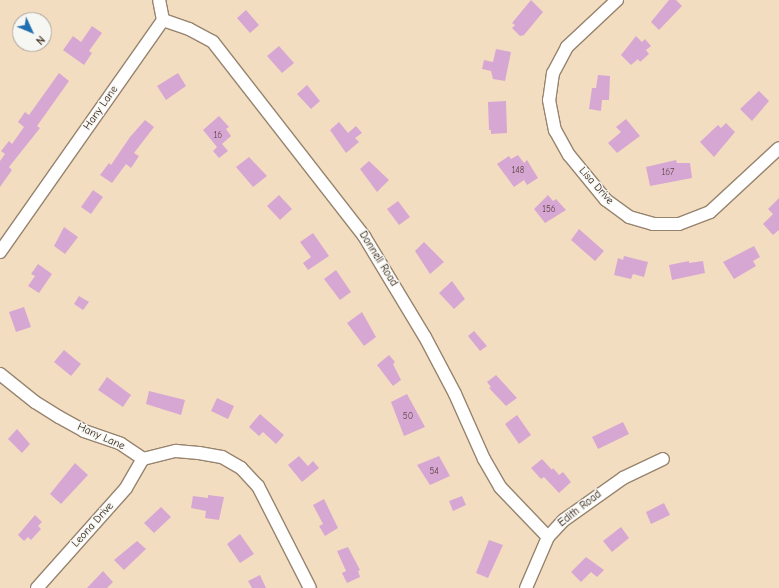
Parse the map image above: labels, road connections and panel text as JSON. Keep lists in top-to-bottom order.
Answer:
{
  "streets": {
    "street": [
      "Hany Lane",
      "Lisa Drive",
      "Donnell Road",
      "Edith Road",
      "Leona Drive"
    ]
  },
  "crossings": [
    ["Hany Lane", "Donnell Road"],
    ["Hany Lane", "Leona Drive"],
    ["Donnell Road", "Edith Road"]
  ],
  "house_numbers": [
    "16",
    "148",
    "167",
    "156",
    "50",
    "54"
  ],
  "north": "bottom right"
}
